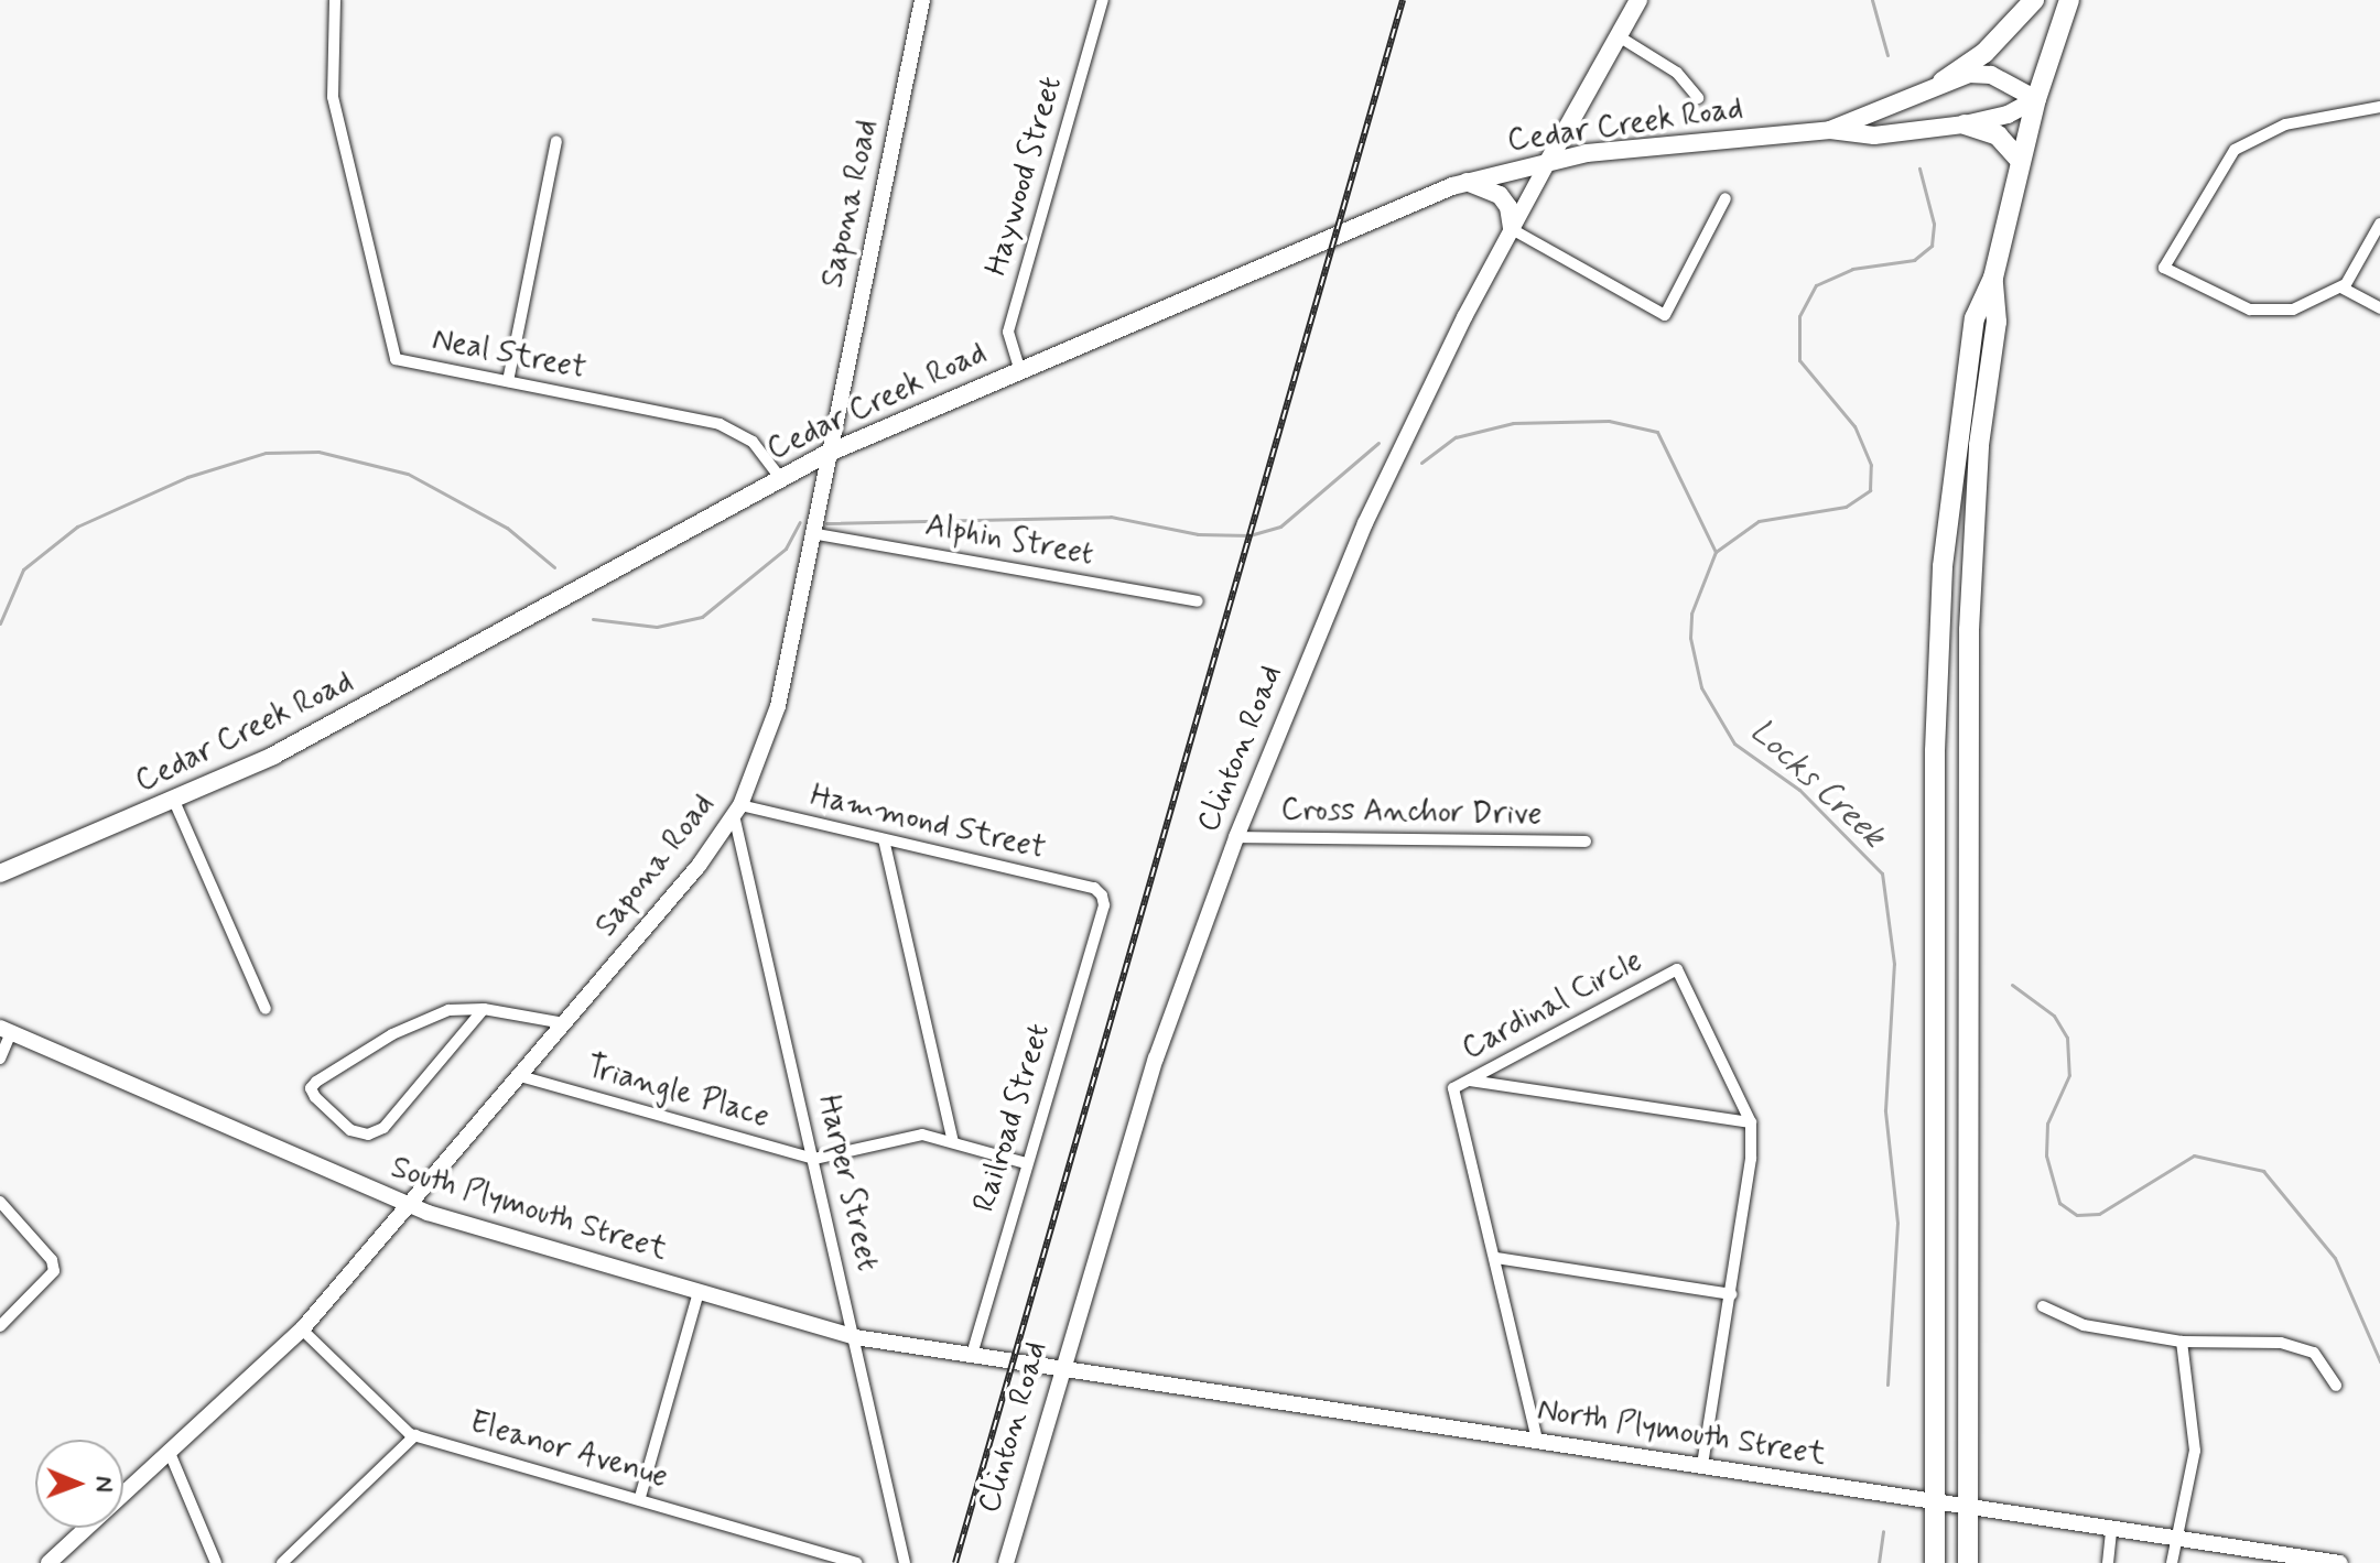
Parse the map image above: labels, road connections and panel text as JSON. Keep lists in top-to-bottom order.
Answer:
{
  "streets": {
    "main road": ["Cedar Creek Road", "Clinton Road"],
    "street": [
      "Haywood Street",
      "Sapona Road",
      "Neal Street",
      "Alphin Street",
      "Cross Anchor Drive",
      "Hammond Street",
      "Cardinal Circle",
      "Triangle Place",
      "Railroad Street",
      "Harper Street",
      "South Plymouth Street",
      "North Plymouth Street",
      "Eleanor Avenue"
    ]
  },
  "crossings": [
    ["Cedar Creek Road", "Haywood Street"],
    ["Cedar Creek Road", "Sapona Road"],
    ["Cedar Creek Road", "Neal Street"],
    ["Cedar Creek Road", "Clinton Road"],
    ["Sapona Road", "Alphin Street"],
    ["Sapona Road", "Hammond Street"],
    ["Sapona Road", "Triangle Place"],
    ["Sapona Road", "Harper Street"],
    ["Sapona Road", "South Plymouth Street"],
    ["Sapona Road", "Eleanor Avenue"],
    ["Clinton Road", "Cross Anchor Drive"],
    ["Clinton Road", "North Plymouth Street"],
    ["Hammond Street", "Railroad Street"],
    ["Hammond Street", "Harper Street"],
    ["Cardinal Circle", "North Plymouth Street"],
    ["Triangle Place", "Railroad Street"],
    ["Triangle Place", "Harper Street"],
    ["Railroad Street", "South Plymouth Street"],
    ["Harper Street", "South Plymouth Street"],
    ["South Plymouth Street", "North Plymouth Street"]
  ],
  "water": ["Locks Creek"],
  "north": "right"
}
